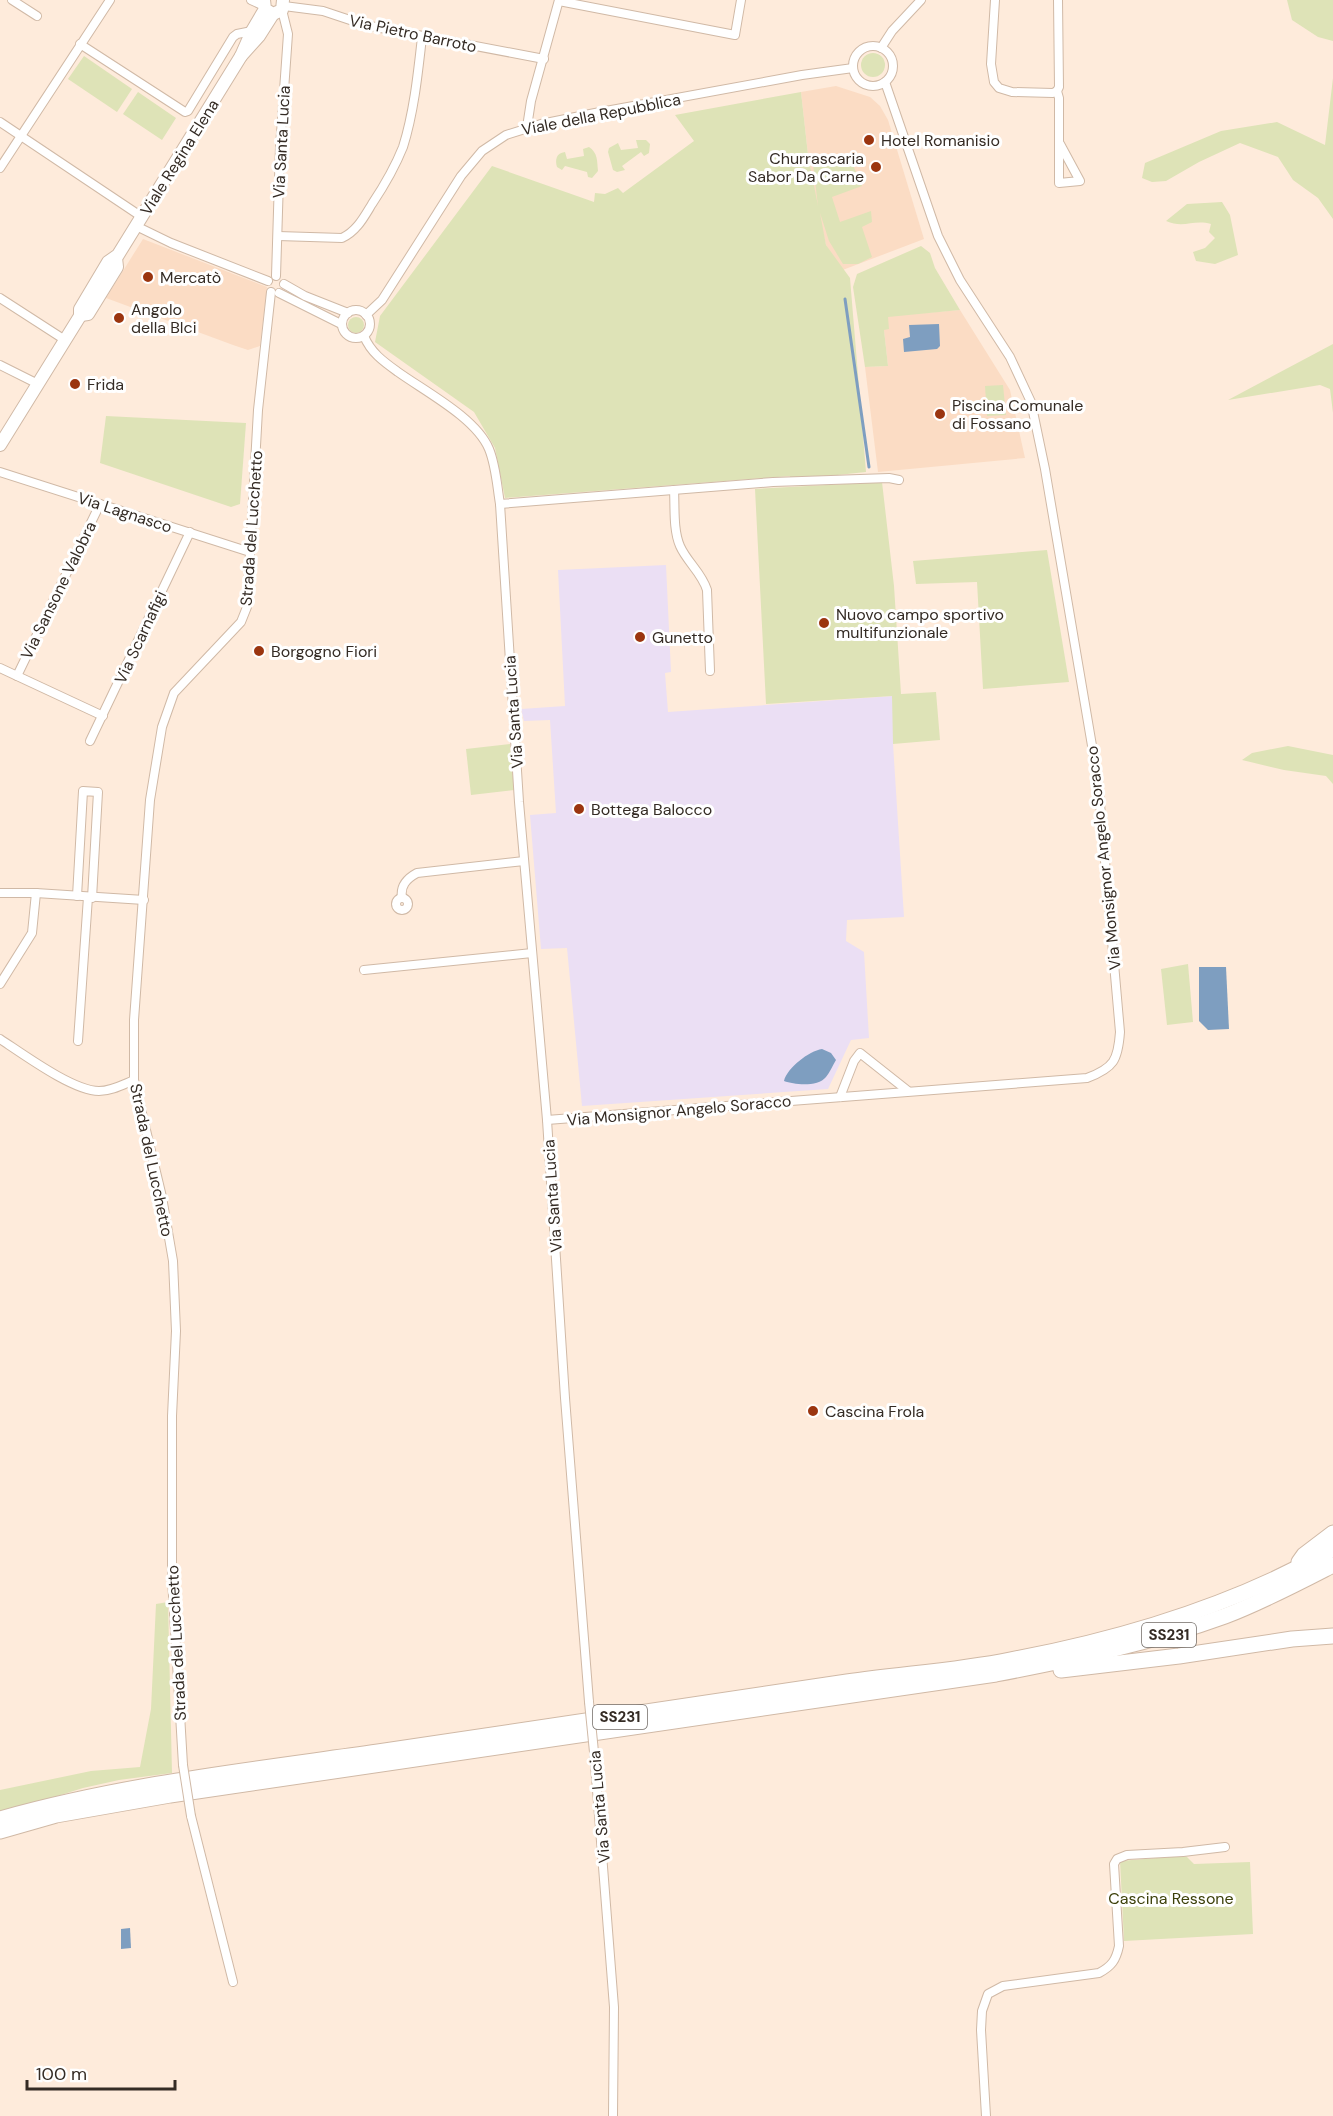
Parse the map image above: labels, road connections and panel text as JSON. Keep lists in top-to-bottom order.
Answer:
{
  "streets": {
    "highway": ["SS231"],
    "main road": ["Viale Regina Elena"],
    "street": [
      "Via Pietro Barroto",
      "Viale della Repubblica",
      "Via Santa Lucia",
      "Via Lagnasco",
      "Strada del Lucchetto",
      "Via Sansone Valobra",
      "Via Scarnafigi",
      "Via Monsignor Angelo Soracco"
    ]
  },
  "crossings": [
    ["Via Pietro Barroto", "Via Santa Lucia"],
    ["Via Pietro Barroto", "Viale Regina Elena"],
    ["Viale della Repubblica", "Via Santa Lucia"],
    ["Viale della Repubblica", "Via Monsignor Angelo Soracco"],
    ["Via Santa Lucia", "Viale Regina Elena"],
    ["Via Santa Lucia", "Strada del Lucchetto"],
    ["Via Santa Lucia", "Via Monsignor Angelo Soracco"],
    ["Via Lagnasco", "Strada del Lucchetto"],
    ["Via Lagnasco", "Via Sansone Valobra"],
    ["Via Lagnasco", "Via Scarnafigi"]
  ],
  "parks": ["Cascina Ressone"],
  "places": [
    "Hotel Romanisio",
    "Churrascaria Sabor Da Carne",
    "Mercatò",
    "Angolo della BIci",
    "Frida",
    "Piscina Comunale di Fossano",
    "Nuovo campo sportivo multifunzionale",
    "Gunetto",
    "Borgogno Fiori",
    "Bottega Balocco",
    "Cascina Frola"
  ],
  "scale_bar": "100 m"
}
